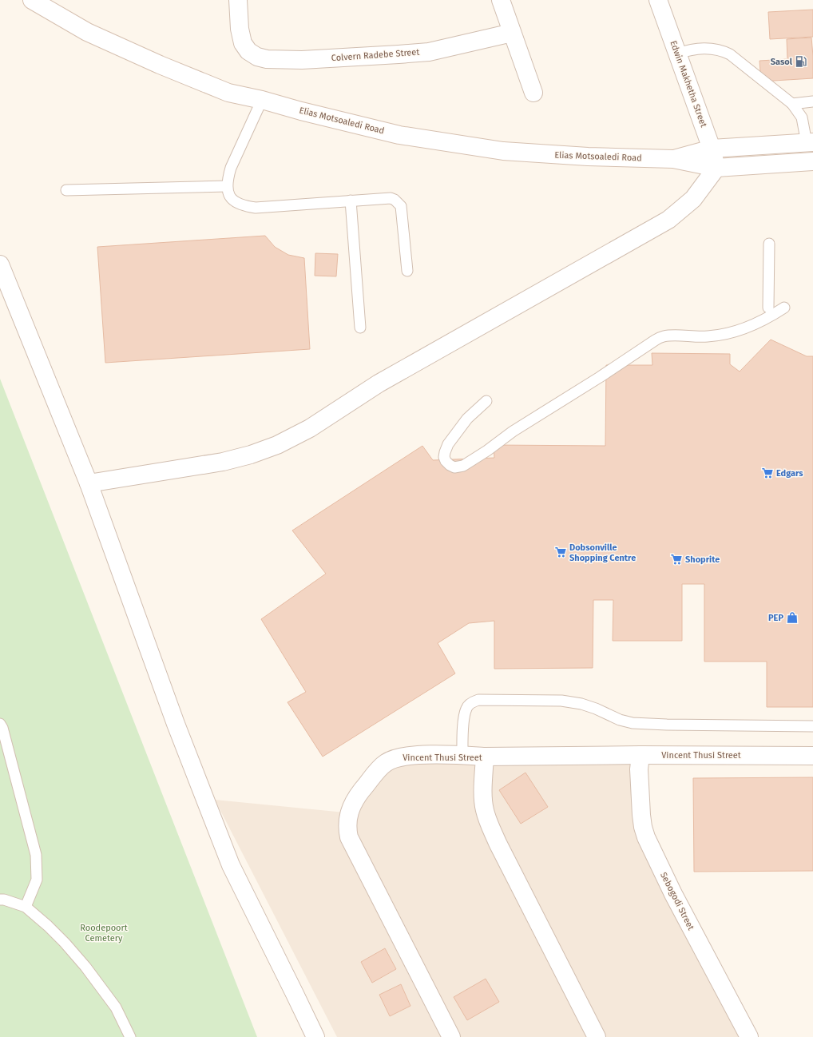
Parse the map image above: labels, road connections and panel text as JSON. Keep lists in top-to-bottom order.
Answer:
{
  "streets": {
    "street": [
      "Colvern Radebe Street",
      "Edwin Makhetha Street",
      "Elias Motsoaledi Road",
      "Vincent Thusi Street",
      "Sebogodi Street"
    ]
  },
  "crossings": [
    ["Edwin Makhetha Street", "Elias Motsoaledi Road"],
    ["Vincent Thusi Street", "Sebogodi Street"]
  ],
  "parks": ["Roodepoort Cemetery"],
  "places": {
    "fuel station": ["Sasol"],
    "supermarket": ["Edgars", "Dobsonville Shopping Centre", "Shoprite"],
    "shop": ["PEP"]
  }
}
